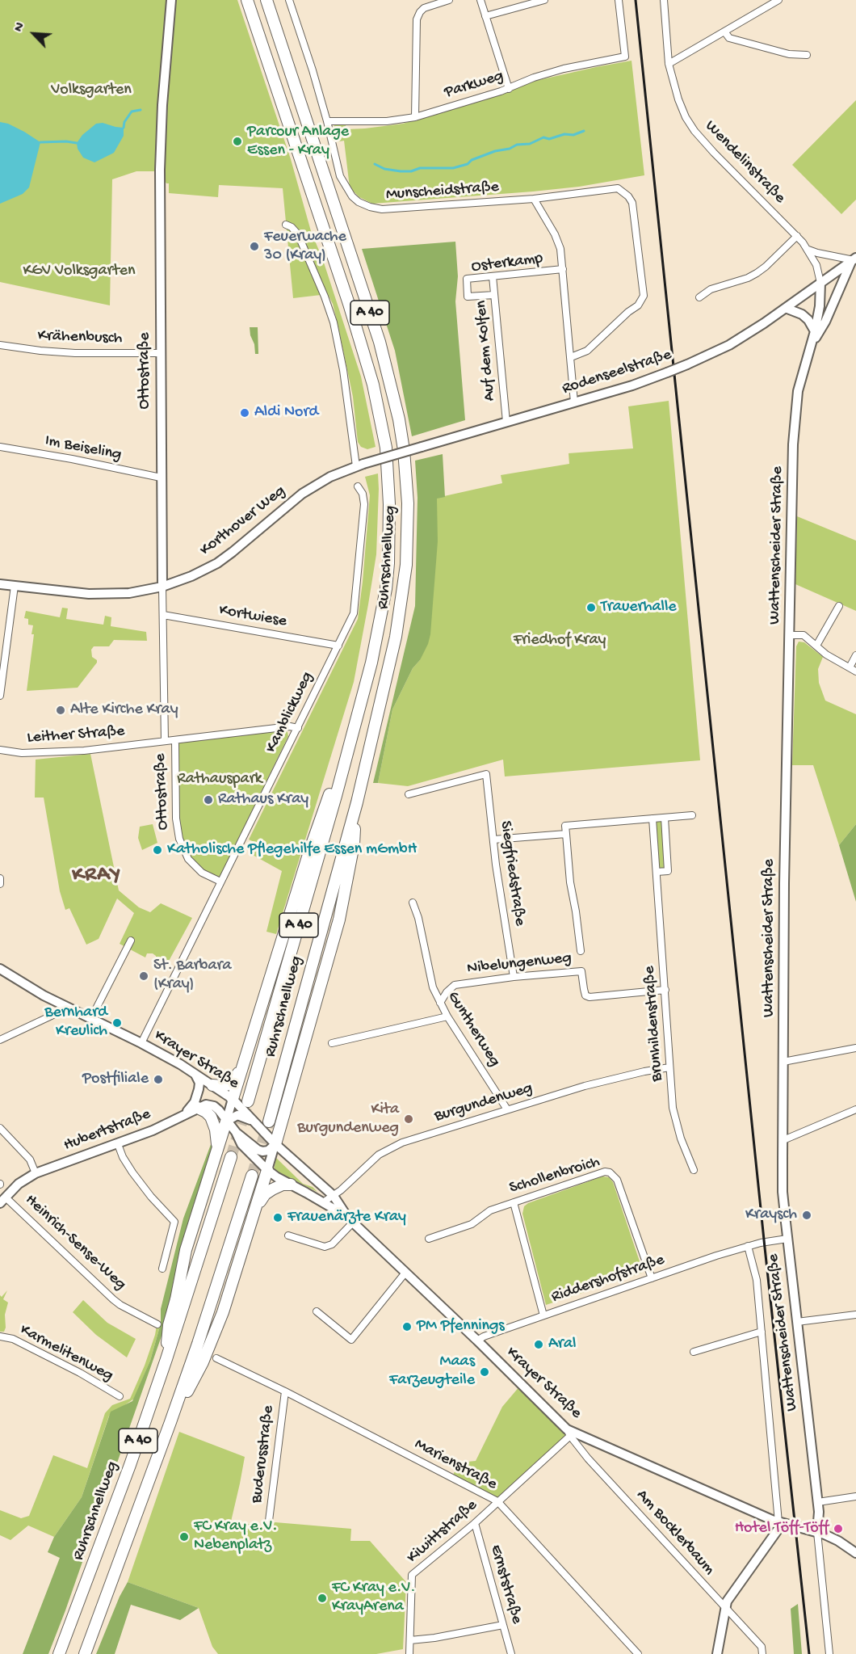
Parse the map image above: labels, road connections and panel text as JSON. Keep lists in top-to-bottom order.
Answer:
{
  "streets": {
    "highway": ["A 40", "Ruhrschnellweg"],
    "main road": [
      "Ottostraße",
      "Rodenseelstraße",
      "Korthover Weg",
      "Wattenscheider Straße",
      "Krayer Straße",
      "Hubertstraße"
    ],
    "street": [
      "Parkweg",
      "Wendelinstraße",
      "Munscheidstraße",
      "Osterkamp",
      "Krähenbusch",
      "Auf dem Kolfen",
      "Im Beiseling",
      "Kortwiese",
      "Kamblickweg",
      "Leither Straße",
      "Siegfriedstraße",
      "Nibelungenweg",
      "Brunhildenstraße",
      "Guntherweg",
      "Burgundenweg",
      "Schollenbroich",
      "Heinrich-Sense-Weg",
      "Riddershofstraße",
      "Karmelitenweg",
      "Buderusstraße",
      "Marienstraße",
      "Kiwittstraße",
      "Am Bocklerbaum",
      "Ernststraße"
    ]
  },
  "crossings": [
    ["Parkweg", "Munscheidstraße"],
    ["Wendelinstraße", "Rodenseelstraße"],
    ["Wendelinstraße", "Wattenscheider Straße"],
    ["Osterkamp", "Auf dem Kolfen"],
    ["Krähenbusch", "Ottostraße"],
    ["Auf dem Kolfen", "Rodenseelstraße"],
    ["Ottostraße", "Im Beiseling"],
    ["Ottostraße", "Korthover Weg"],
    ["Ottostraße", "Kortwiese"],
    ["Ottostraße", "Kamblickweg"],
    ["Ottostraße", "Leither Straße"],
    ["Rodenseelstraße", "Korthover Weg"],
    ["Rodenseelstraße", "Wattenscheider Straße"],
    ["Wattenscheider Straße", "Krayer Straße"],
    ["Wattenscheider Straße", "Riddershofstraße"],
    ["Kortwiese", "Kamblickweg"],
    ["Kamblickweg", "Leither Straße"],
    ["Kamblickweg", "Krayer Straße"],
    ["Siegfriedstraße", "Nibelungenweg"],
    ["Nibelungenweg", "Brunhildenstraße"],
    ["Nibelungenweg", "Guntherweg"],
    ["Brunhildenstraße", "Burgundenweg"],
    ["Guntherweg", "Burgundenweg"],
    ["Krayer Straße", "Burgundenweg"],
    ["Krayer Straße", "Riddershofstraße"],
    ["Krayer Straße", "Kiwittstraße"],
    ["Krayer Straße", "Am Bocklerbaum"],
    ["Hubertstraße", "Heinrich-Sense-Weg"],
    ["Schollenbroich", "Riddershofstraße"],
    ["Buderusstraße", "Marienstraße"],
    ["Marienstraße", "Kiwittstraße"],
    ["Kiwittstraße", "Am Bocklerbaum"],
    ["Kiwittstraße", "Ernststraße"]
  ],
  "districts": ["KRAY"],
  "parks": [
    "Volksgarten",
    "KGV Volksgarten",
    "Friedhof Kray",
    "Rathauspark"
  ],
  "places": [
    "Parcour Anlage Essen - Kray",
    "Feuerwache 30 (Kray)",
    "Aldi Nord",
    "Trauerhalle",
    "Alte Kirche Kray",
    "Rathaus Kray",
    "Katholische Pflegehilfe Essen mGmbH",
    "St. Barbara (Kray)",
    "Bernhard Kreulich",
    "Postfiliale",
    "Kita Burgundenweg",
    "Kraysch",
    "Frauenärzte Kray",
    "PM Pfennings",
    "Aral",
    "Maas Farzeugteile",
    "Hotel Töff-Töff",
    "FC Kray e.V. Nebenplatz",
    "FC Kray e.V. KrayArena"
  ],
  "north": "top left"
}
